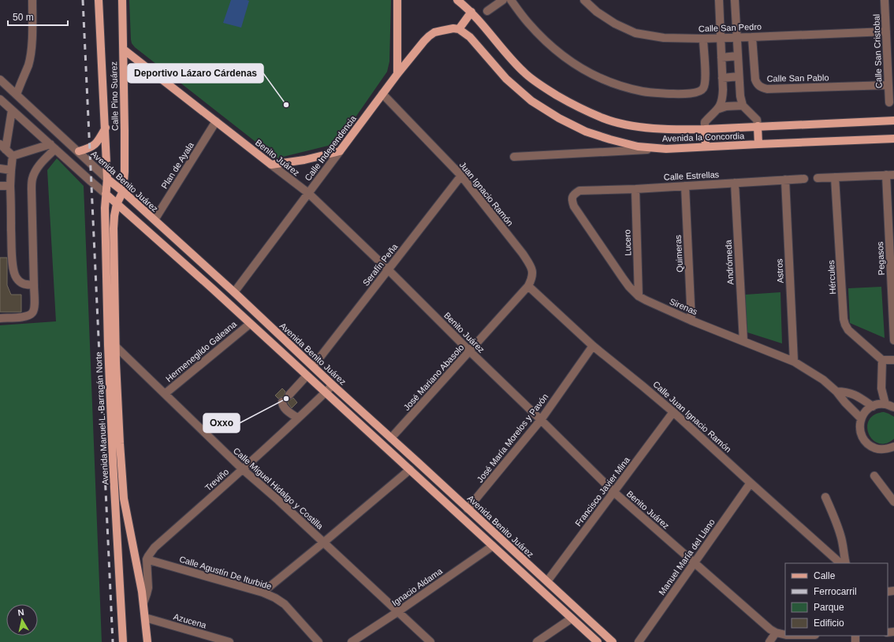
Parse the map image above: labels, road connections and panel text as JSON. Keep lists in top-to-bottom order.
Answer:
{
  "streets": {
    "main road": [
      "Calle Pino Suárez",
      "Avenida la Concordia",
      "Calle Independencia",
      "Benito Juárez",
      "Avenida Benito Juárez",
      "Avenida Manuel L. Barragán Norte"
    ],
    "street": [
      "Calle San Pedro",
      "Calle San Cristobal",
      "Calle San Pablo",
      "Plan de Ayala",
      "Calle Estrellas",
      "Juan Ignacio Ramón",
      "Lucero",
      "Quimeras",
      "Pegasos",
      "Andrómeda",
      "Serafín Peña",
      "Astros",
      "Hércules",
      "Sirenas",
      "Hermenegildo Galeana",
      "José Mariano Abasolo",
      "Calle Juan Ignacio Ramón",
      "José María Morelos y Pavón",
      "Treviño",
      "Calle Miguel Hidalgo y Costilla",
      "Francisco Javier Mina",
      "Manuel María del Llano",
      "Calle Agustín De Iturbide",
      "Ignacio Aldama",
      "Azucena"
    ]
  },
  "crossings": [
    ["Calle San Pedro", "Calle San Cristobal"],
    ["Calle San Pedro", "Calle San Pablo"],
    ["Calle San Cristobal", "Calle San Pablo"],
    ["Calle Pino Suárez", "Benito Juárez"],
    ["Calle Pino Suárez", "Avenida Benito Juárez"],
    ["Calle Pino Suárez", "Avenida Manuel L. Barragán Norte"],
    ["Avenida la Concordia", "Calle Independencia"],
    ["Calle Independencia", "Benito Juárez"],
    ["Calle Independencia", "Avenida Benito Juárez"],
    ["Calle Independencia", "Juan Ignacio Ramón"],
    ["Benito Juárez", "Plan de Ayala"],
    ["Benito Juárez", "Serafín Peña"],
    ["Benito Juárez", "José Mariano Abasolo"],
    ["Benito Juárez", "José María Morelos y Pavón"],
    ["Benito Juárez", "Francisco Javier Mina"],
    ["Benito Juárez", "Manuel María del Llano"],
    ["Plan de Ayala", "Avenida Benito Juárez"],
    ["Calle Estrellas", "Lucero"],
    ["Calle Estrellas", "Quimeras"],
    ["Calle Estrellas", "Andrómeda"],
    ["Calle Estrellas", "Astros"],
    ["Calle Estrellas", "Sirenas"],
    ["Avenida Benito Juárez", "Serafín Peña"],
    ["Avenida Benito Juárez", "José Mariano Abasolo"],
    ["Avenida Benito Juárez", "Avenida Manuel L. Barragán Norte"],
    ["Avenida Benito Juárez", "José María Morelos y Pavón"],
    ["Avenida Benito Juárez", "Treviño"],
    ["Avenida Benito Juárez", "Francisco Javier Mina"],
    ["Juan Ignacio Ramón", "Serafín Peña"],
    ["Juan Ignacio Ramón", "José Mariano Abasolo"],
    ["Juan Ignacio Ramón", "Calle Juan Ignacio Ramón"],
    ["Lucero", "Sirenas"],
    ["Quimeras", "Sirenas"],
    ["Andrómeda", "Sirenas"],
    ["Astros", "Sirenas"],
    ["Hermenegildo Galeana", "Calle Miguel Hidalgo y Costilla"],
    ["José Mariano Abasolo", "Calle Juan Ignacio Ramón"],
    ["Calle Juan Ignacio Ramón", "José María Morelos y Pavón"],
    ["Calle Juan Ignacio Ramón", "Francisco Javier Mina"],
    ["Calle Juan Ignacio Ramón", "Manuel María del Llano"],
    ["Avenida Manuel L. Barragán Norte", "Calle Miguel Hidalgo y Costilla"],
    ["Avenida Manuel L. Barragán Norte", "Azucena"],
    ["Treviño", "Calle Miguel Hidalgo y Costilla"],
    ["Treviño", "Calle Agustín De Iturbide"],
    ["Calle Miguel Hidalgo y Costilla", "Ignacio Aldama"]
  ],
  "places": ["Deportivo Lázaro Cárdenas", "Oxxo"],
  "legend": [
    "Calle",
    "Ferrocarril",
    "Parque",
    "Edificio"
  ],
  "scale_bar": "50 m",
  "north": "top"
}
